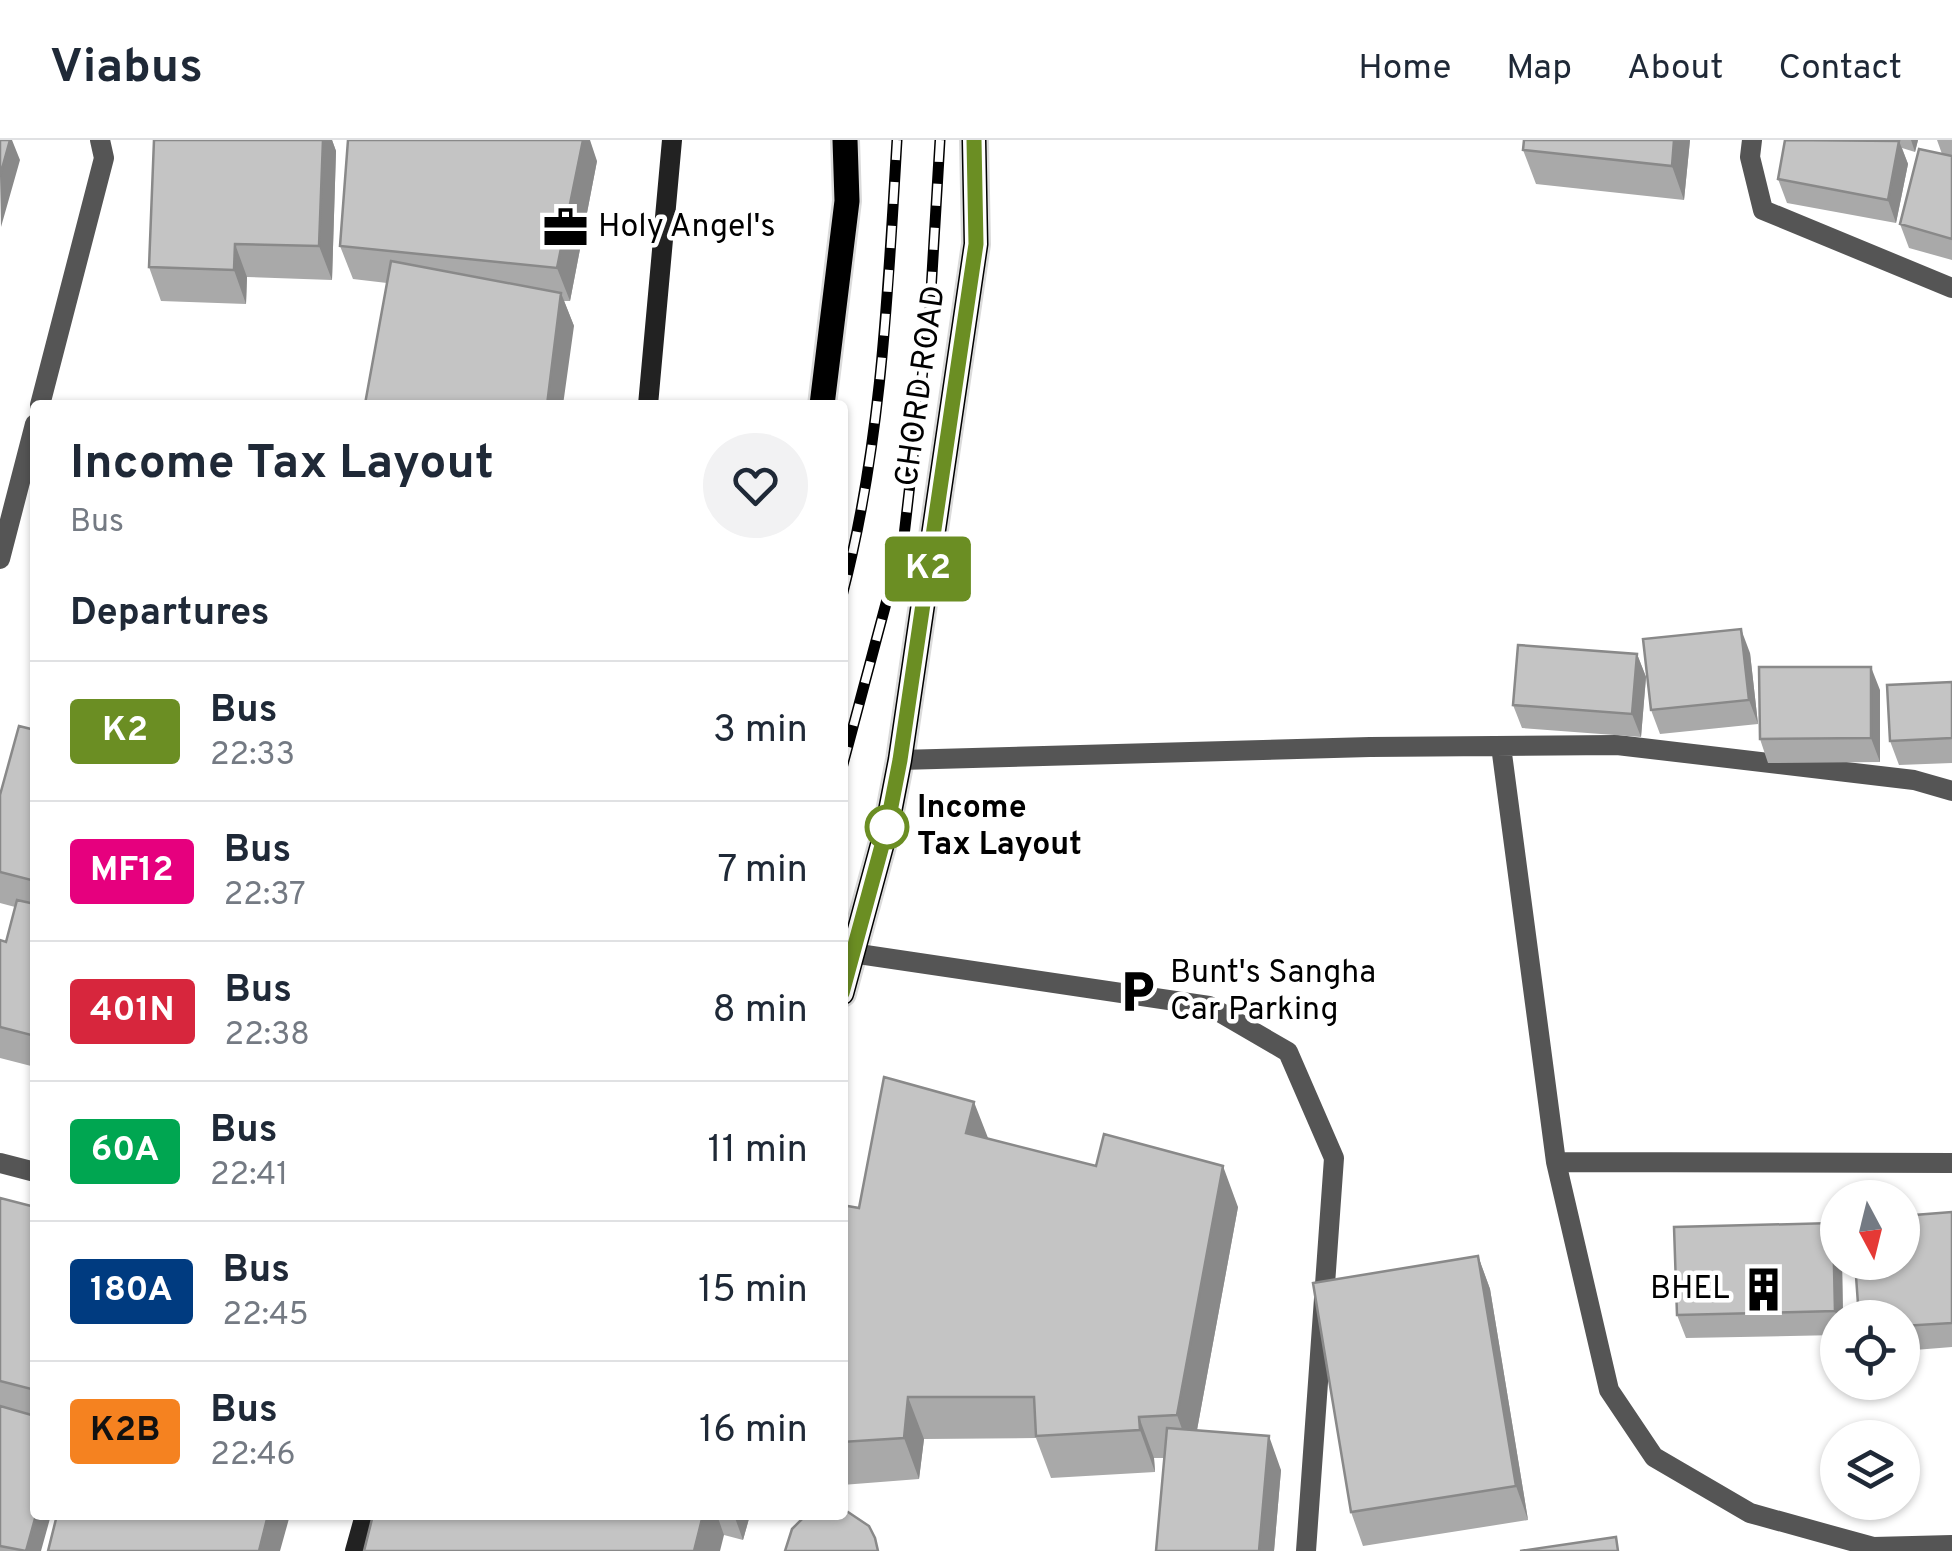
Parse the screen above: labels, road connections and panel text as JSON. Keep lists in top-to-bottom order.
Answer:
{
  "streets": {
    "main road": ["CHORD ROAD"]
  },
  "places": {
    "office": ["Holy Angel's"],
    "other": ["Income Tax Layout"],
    "parking": ["Bunt's Sangha Car Parking"],
    "building": ["BHEL"]
  },
  "lines": ["bus line K2"],
  "north": "bottom",
  "page": {
    "header": "Viabus",
    "nav": [
      "Home",
      "Map",
      "About",
      "Contact"
    ],
    "on_map": "K2",
    "heading": [
      ["Income Tax Layout", "Bus"],
      "Departures"
    ],
    "list": [
      {
        "mark": "K2",
        "name": "Bus",
        "note": "22:33",
        "value": "3 min"
      },
      {
        "mark": "MF12",
        "name": "Bus",
        "note": "22:37",
        "value": "7 min"
      },
      {
        "mark": "401N",
        "name": "Bus",
        "note": "22:38",
        "value": "8 min"
      },
      {
        "mark": "60A",
        "name": "Bus",
        "note": "22:41",
        "value": "11 min"
      },
      {
        "mark": "180A",
        "name": "Bus",
        "note": "22:45",
        "value": "15 min"
      },
      {
        "mark": "K2B",
        "name": "Bus",
        "note": "22:46",
        "value": "16 min"
      }
    ]
  }
}
